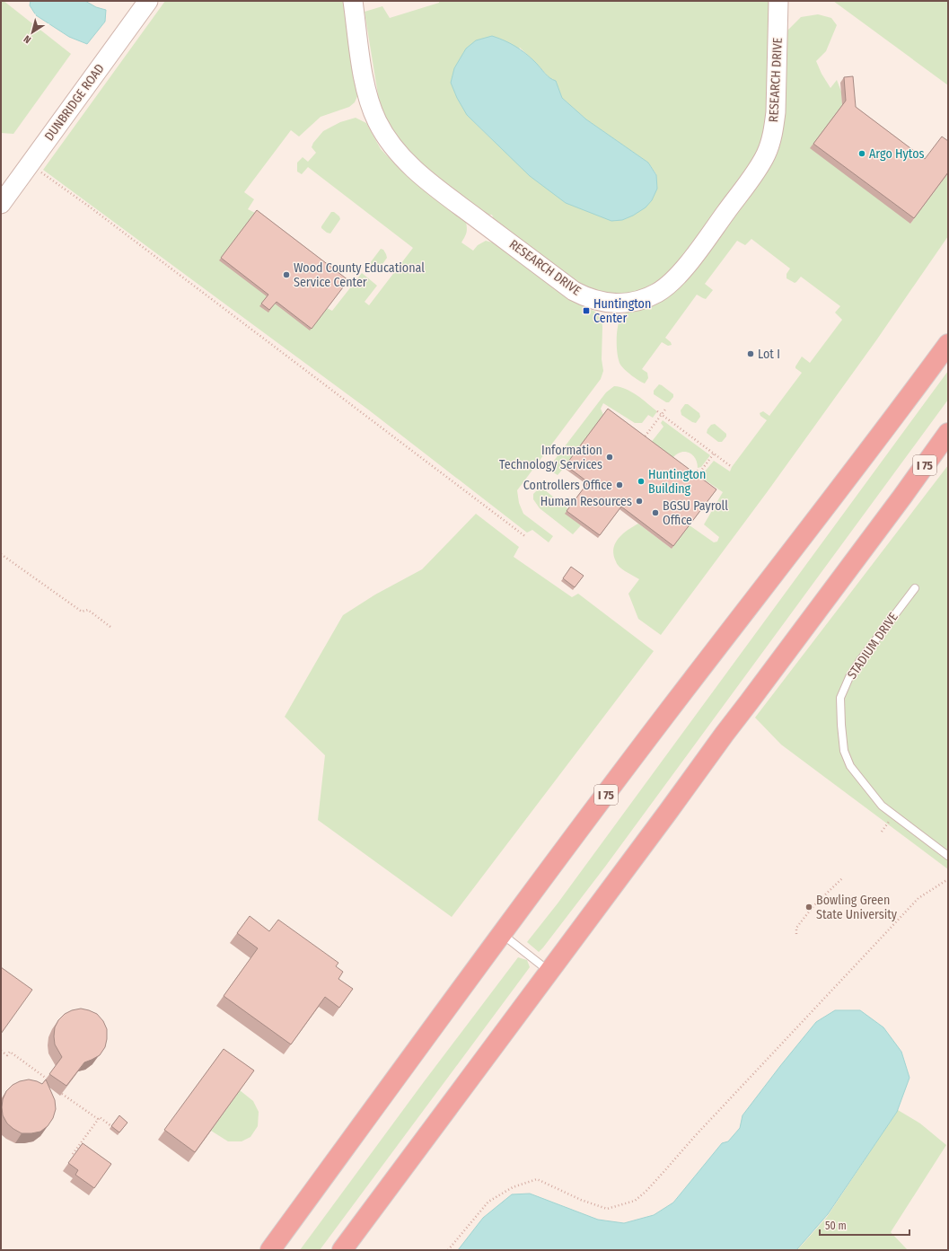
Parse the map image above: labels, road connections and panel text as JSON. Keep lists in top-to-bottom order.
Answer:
{
  "streets": {
    "highway": ["I 75"],
    "street": ["RESEARCH DRIVE", "DUNBRIDGE ROAD"],
    "lane": ["STADIUM DRIVE"]
  },
  "places": {
    "other": [
      "Argo Hytos",
      "Wood County Educational Service Center",
      "Lot I",
      "Information Technology Services",
      "Huntington Building",
      "Controllers Office",
      "Human Resources",
      "BGSU Payroll Office",
      "Bowling Green State University"
    ],
    "transit": ["Huntington Center"]
  },
  "scale_bar": "50 m",
  "north": "bottom left"
}
